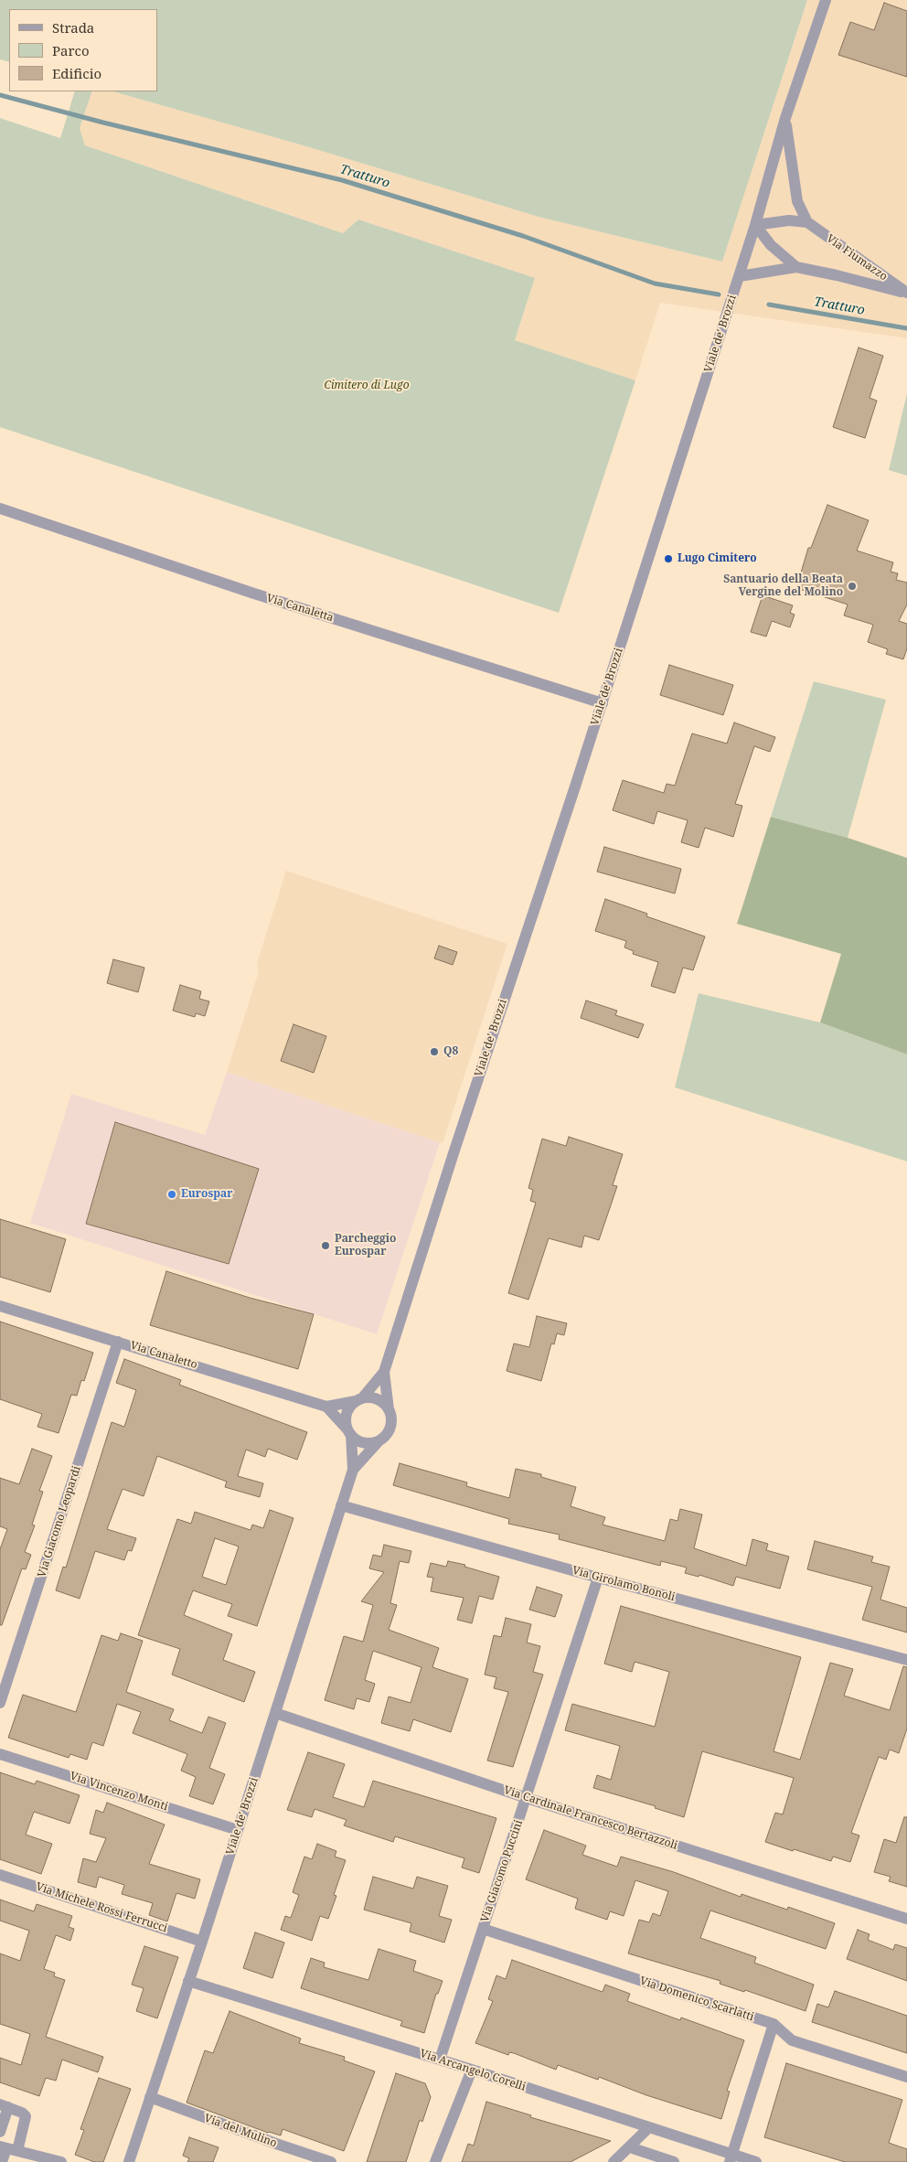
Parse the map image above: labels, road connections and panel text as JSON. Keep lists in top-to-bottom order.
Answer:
{
  "streets": {
    "street": [
      "Via Fiumazzo",
      "Viale de' Brozzi",
      "Via Canaletta",
      "Via Canaletto",
      "Via Giacomo Leopardi",
      "Via Girolamo Bonoli",
      "Via Vincenzo Monti",
      "Via Cardinale Francesco Bertazzoli",
      "Via Giacomo Puccini",
      "Via Michele Rossi Ferrucci",
      "Via Domenico Scarlatti",
      "Via Arcangelo Corelli",
      "Via del Mulino"
    ]
  },
  "crossings": [
    ["Via Fiumazzo", "Viale de' Brozzi"],
    ["Viale de' Brozzi", "Via Canaletta"],
    ["Viale de' Brozzi", "Via Canaletto"],
    ["Viale de' Brozzi", "Via Girolamo Bonoli"],
    ["Viale de' Brozzi", "Via Vincenzo Monti"],
    ["Viale de' Brozzi", "Via Cardinale Francesco Bertazzoli"],
    ["Viale de' Brozzi", "Via Michele Rossi Ferrucci"],
    ["Viale de' Brozzi", "Via Arcangelo Corelli"],
    ["Viale de' Brozzi", "Via del Mulino"],
    ["Via Canaletto", "Via Giacomo Leopardi"],
    ["Via Girolamo Bonoli", "Via Giacomo Puccini"],
    ["Via Cardinale Francesco Bertazzoli", "Via Giacomo Puccini"],
    ["Via Giacomo Puccini", "Via Domenico Scarlatti"],
    ["Via Giacomo Puccini", "Via Arcangelo Corelli"]
  ],
  "water": ["Tratturo"],
  "parks": ["Cimitero di Lugo"],
  "places": [
    "Lugo Cimitero",
    "Santuario della Beata Vergine del Molino",
    "Q8",
    "Eurospar",
    "Parcheggio Eurospar"
  ],
  "legend": ["Strada", "Parco", "Edificio"]
}
